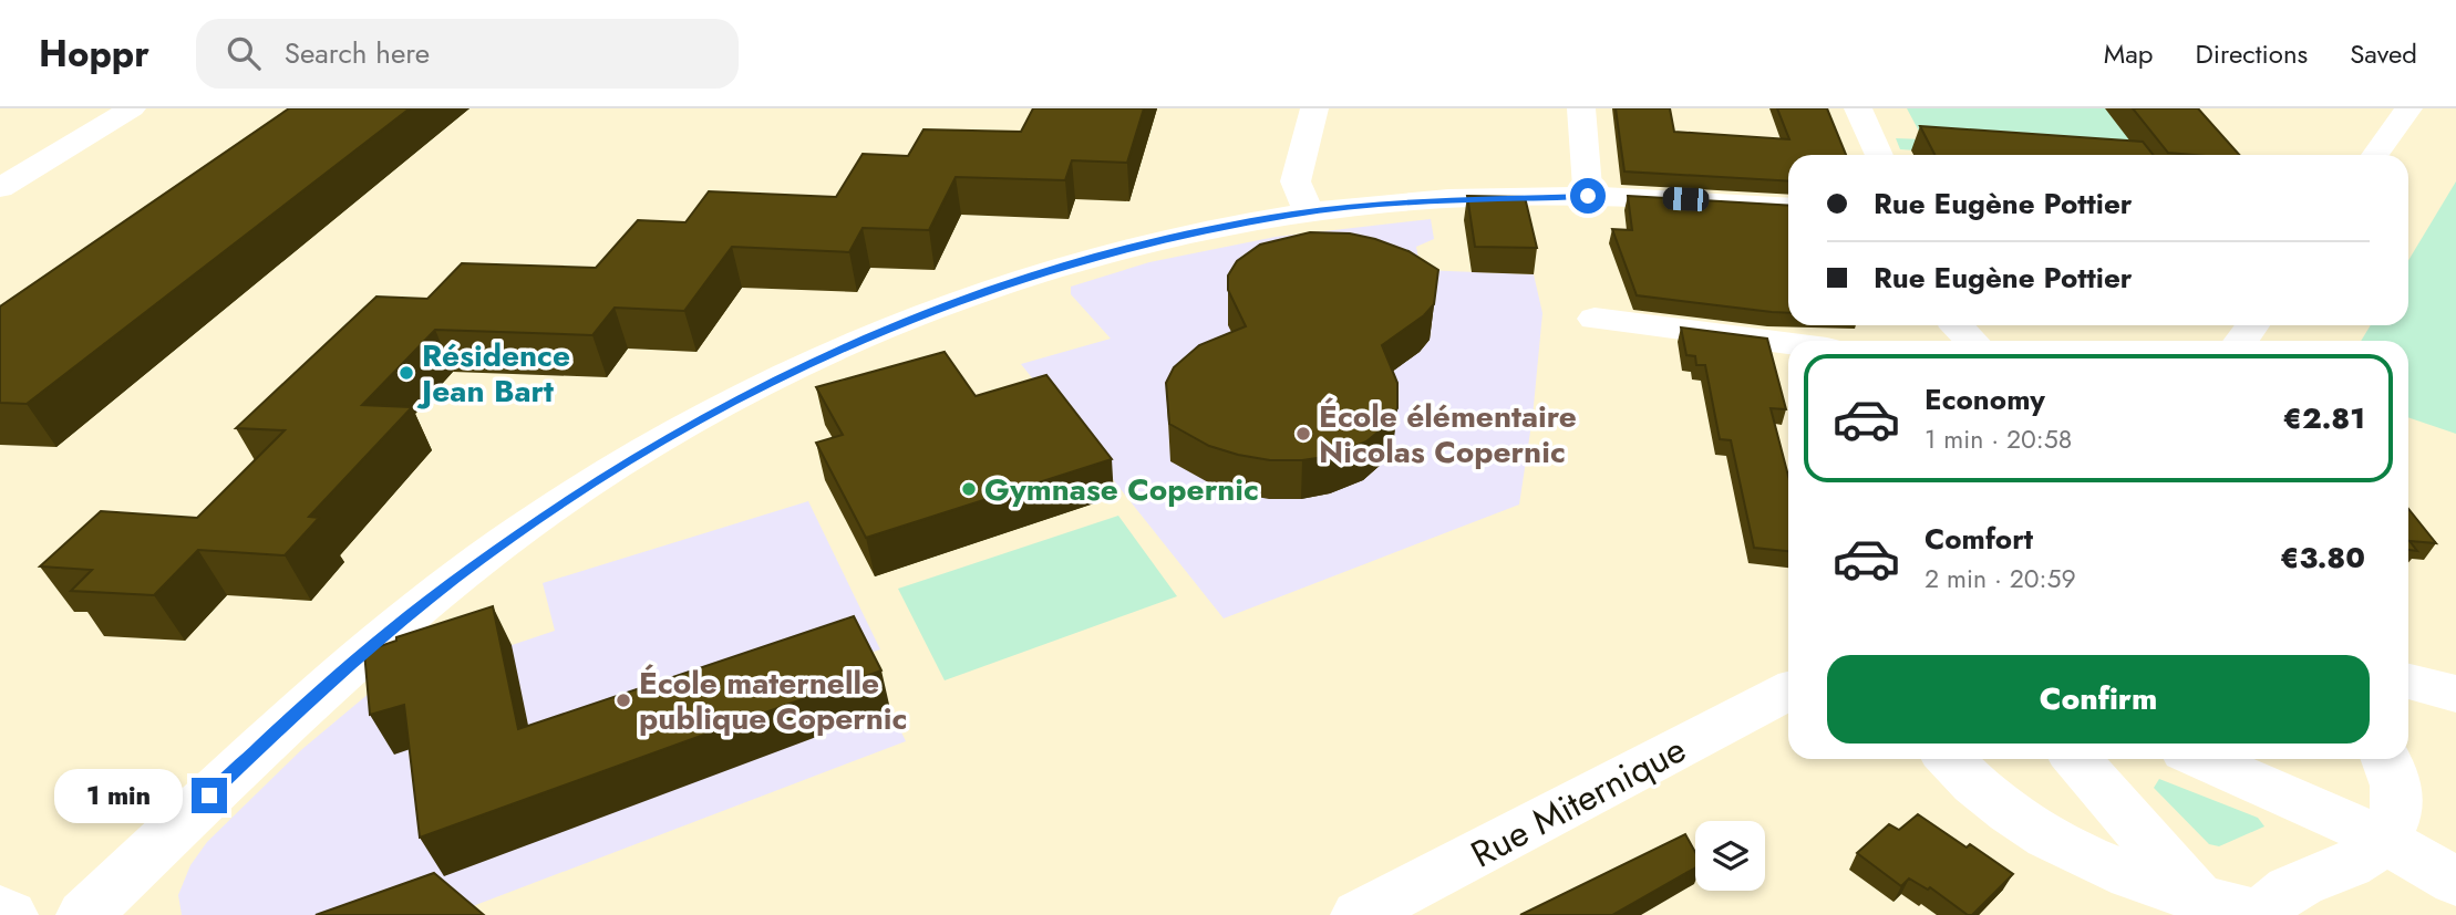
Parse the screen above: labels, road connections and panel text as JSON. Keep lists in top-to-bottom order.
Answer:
{
  "streets": {
    "street": ["Rue Miternique"]
  },
  "places": [
    "Résidence Jean Bart",
    "École élémentaire Nicolas Copernic",
    "Gymnase Copernic",
    "École maternelle publique Copernic"
  ],
  "page": {
    "header": "Hoppr",
    "search": "Search here",
    "nav": ["Map", "Directions", "Saved"],
    "banner": ["Rue Eugène Pottier", "Rue Eugène Pottier"],
    "list": [
      {
        "name": "Economy",
        "note": "1 min · 20:58",
        "value": "€2.81"
      },
      {
        "name": "Comfort",
        "note": "2 min · 20:59",
        "value": "€3.80"
      }
    ],
    "buttons": "Confirm",
    "bubble": "1 min"
  }
}
